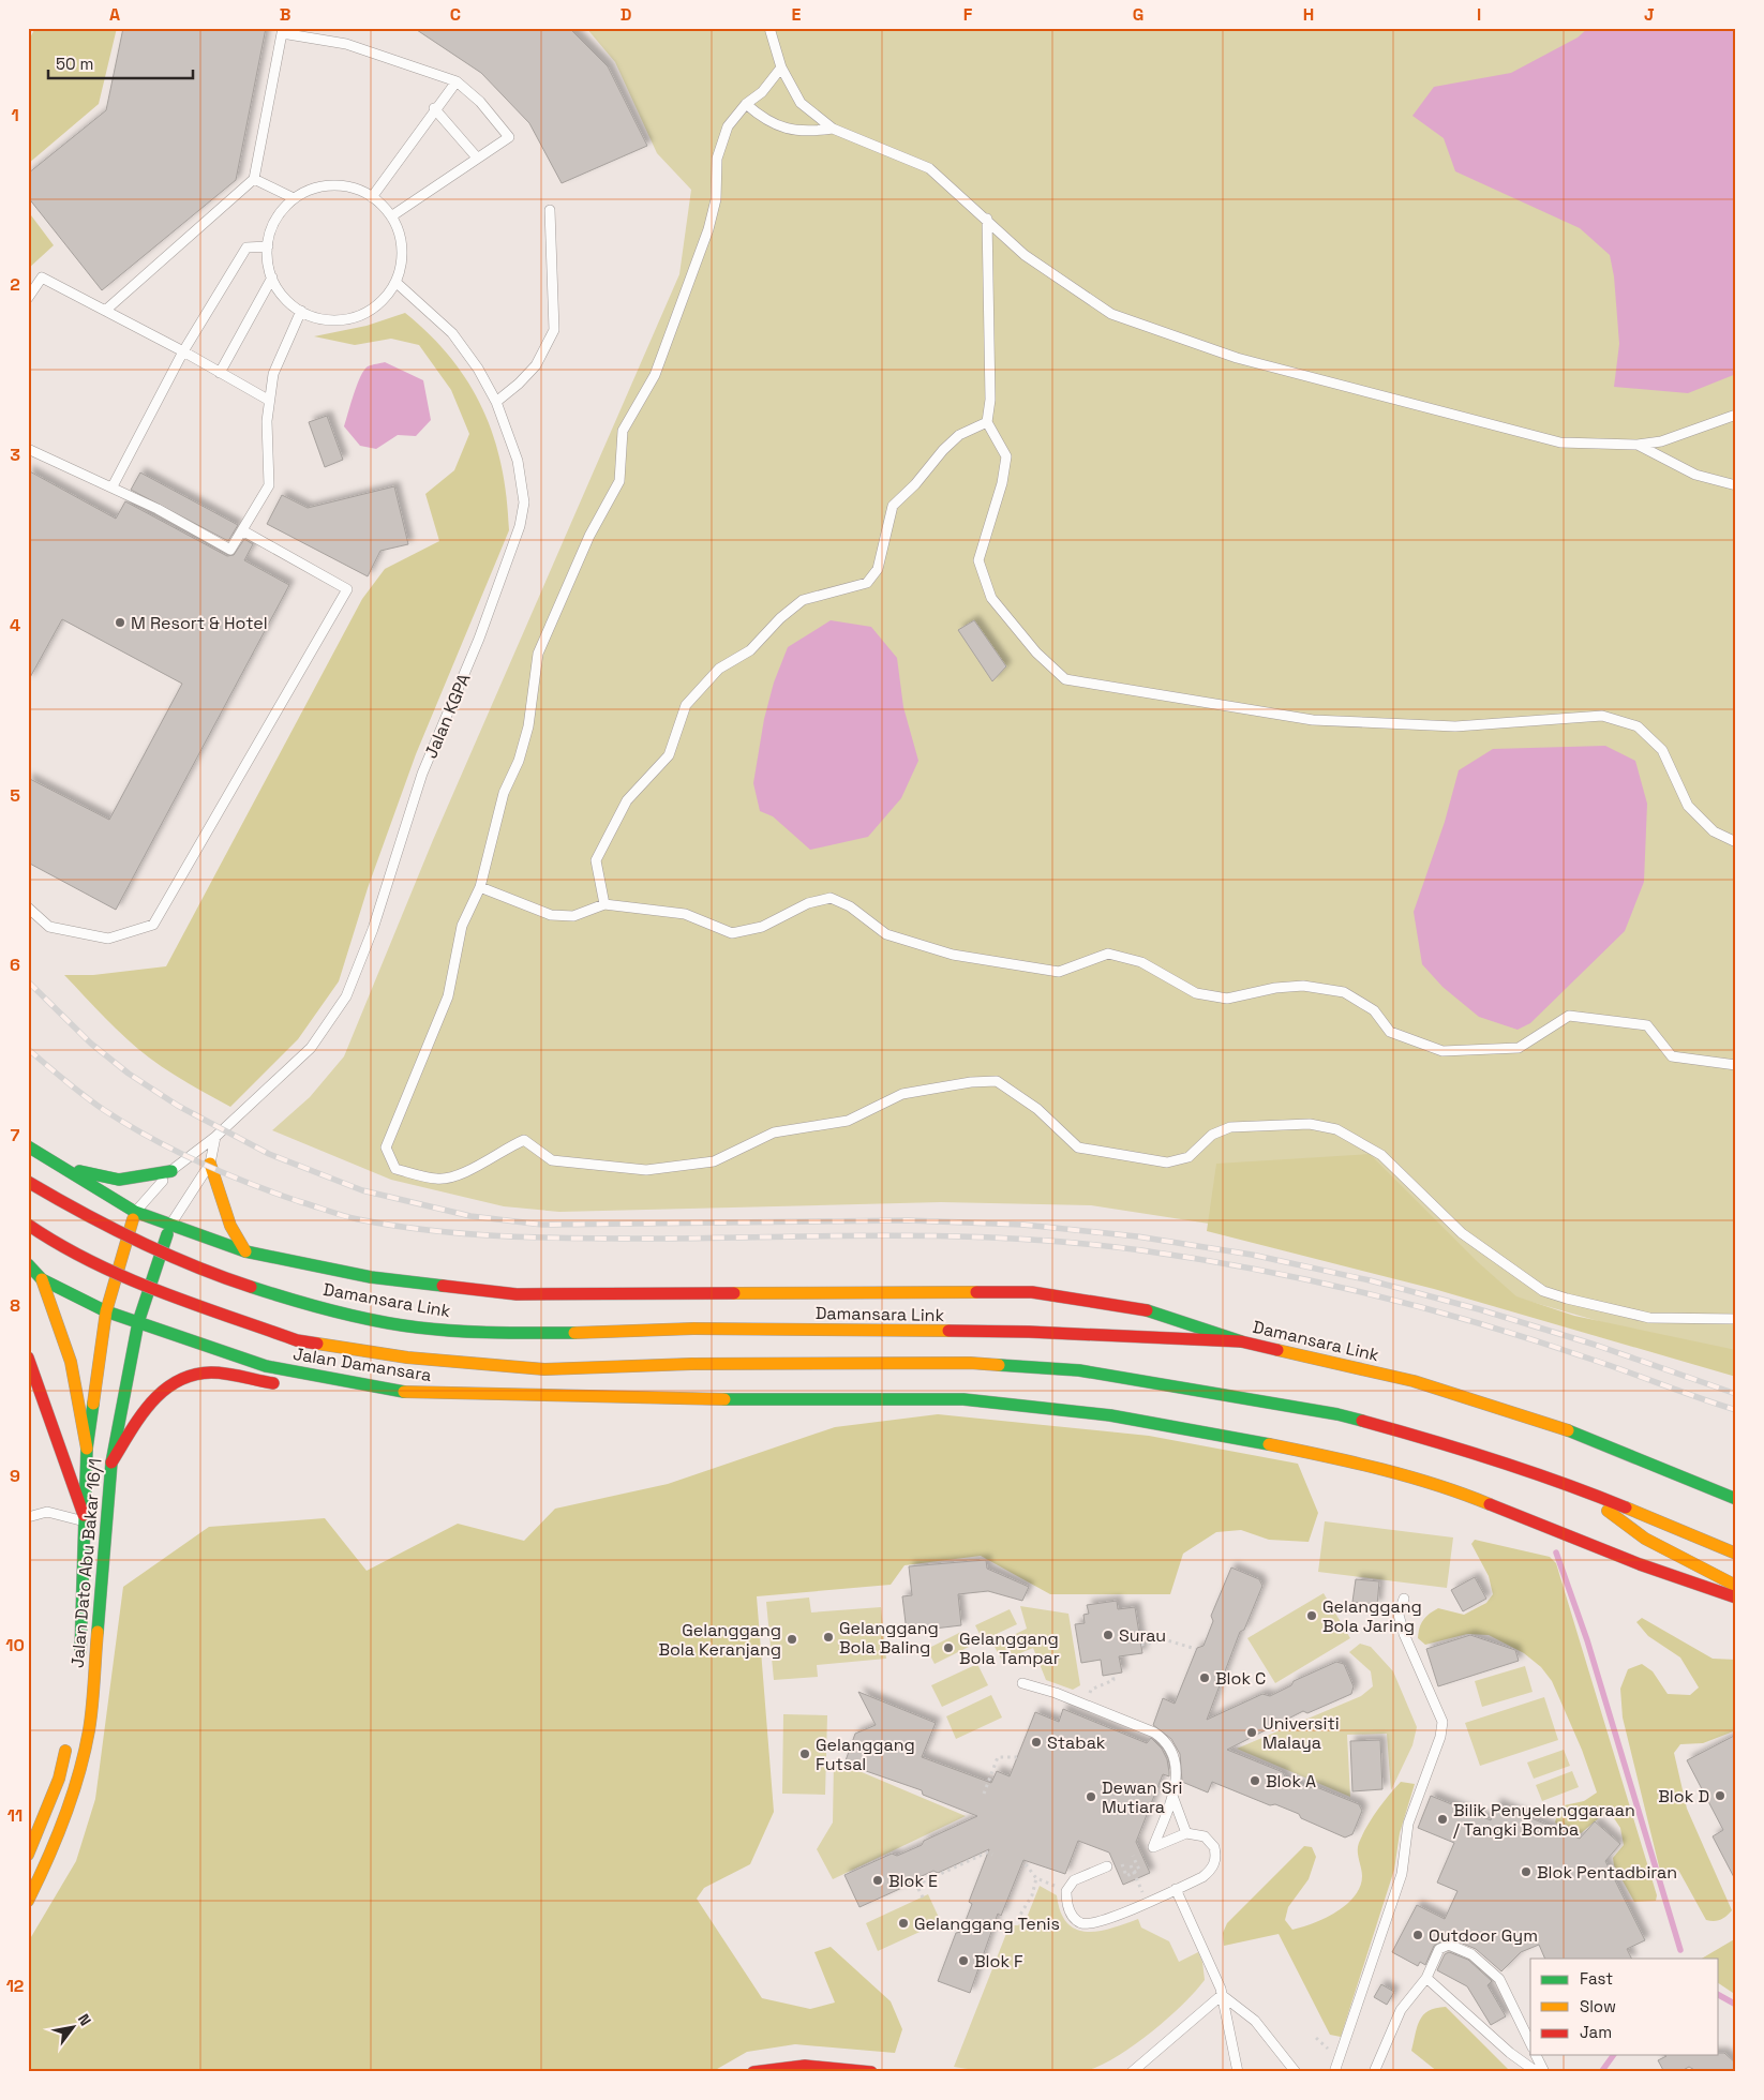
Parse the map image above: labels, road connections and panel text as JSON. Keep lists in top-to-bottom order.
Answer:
{
  "streets": {
    "main road": ["Damansara Link", "Jalan Damansara", "Jalan Dato Abu Bakar 16/1"],
    "lane": ["Jalan KGPA"]
  },
  "crossings": [
    ["Jalan KGPA", "Jalan Dato Abu Bakar 16/1"],
    ["Jalan Damansara", "Jalan Dato Abu Bakar 16/1"]
  ],
  "places": [
    "M Resort & Hotel",
    "Gelanggang Bola Jaring",
    "Surau",
    "Gelanggang Bola Baling",
    "Gelanggang Bola Keranjang",
    "Gelanggang Bola Tampar",
    "Blok C",
    "Universiti Malaya",
    "Stabak",
    "Gelanggang Futsal",
    "Blok A",
    "Blok D",
    "Dewan Sri Mutiara",
    "Bilik Penyelenggaraan / Tangki Bomba",
    "Blok Pentadbiran",
    "Blok E",
    "Gelanggang Tenis",
    "Outdoor Gym",
    "Blok F"
  ],
  "legend": ["Fast", "Slow", "Jam"],
  "scale_bar": "50 m",
  "north": "top right",
  "grid": {
    "columns": [
      "A",
      "B",
      "C",
      "D",
      "E",
      "F",
      "G",
      "H",
      "I",
      "J"
    ],
    "rows": [
      "1",
      "2",
      "3",
      "4",
      "5",
      "6",
      "7",
      "8",
      "9",
      "10",
      "11",
      "12"
    ]
  }
}
